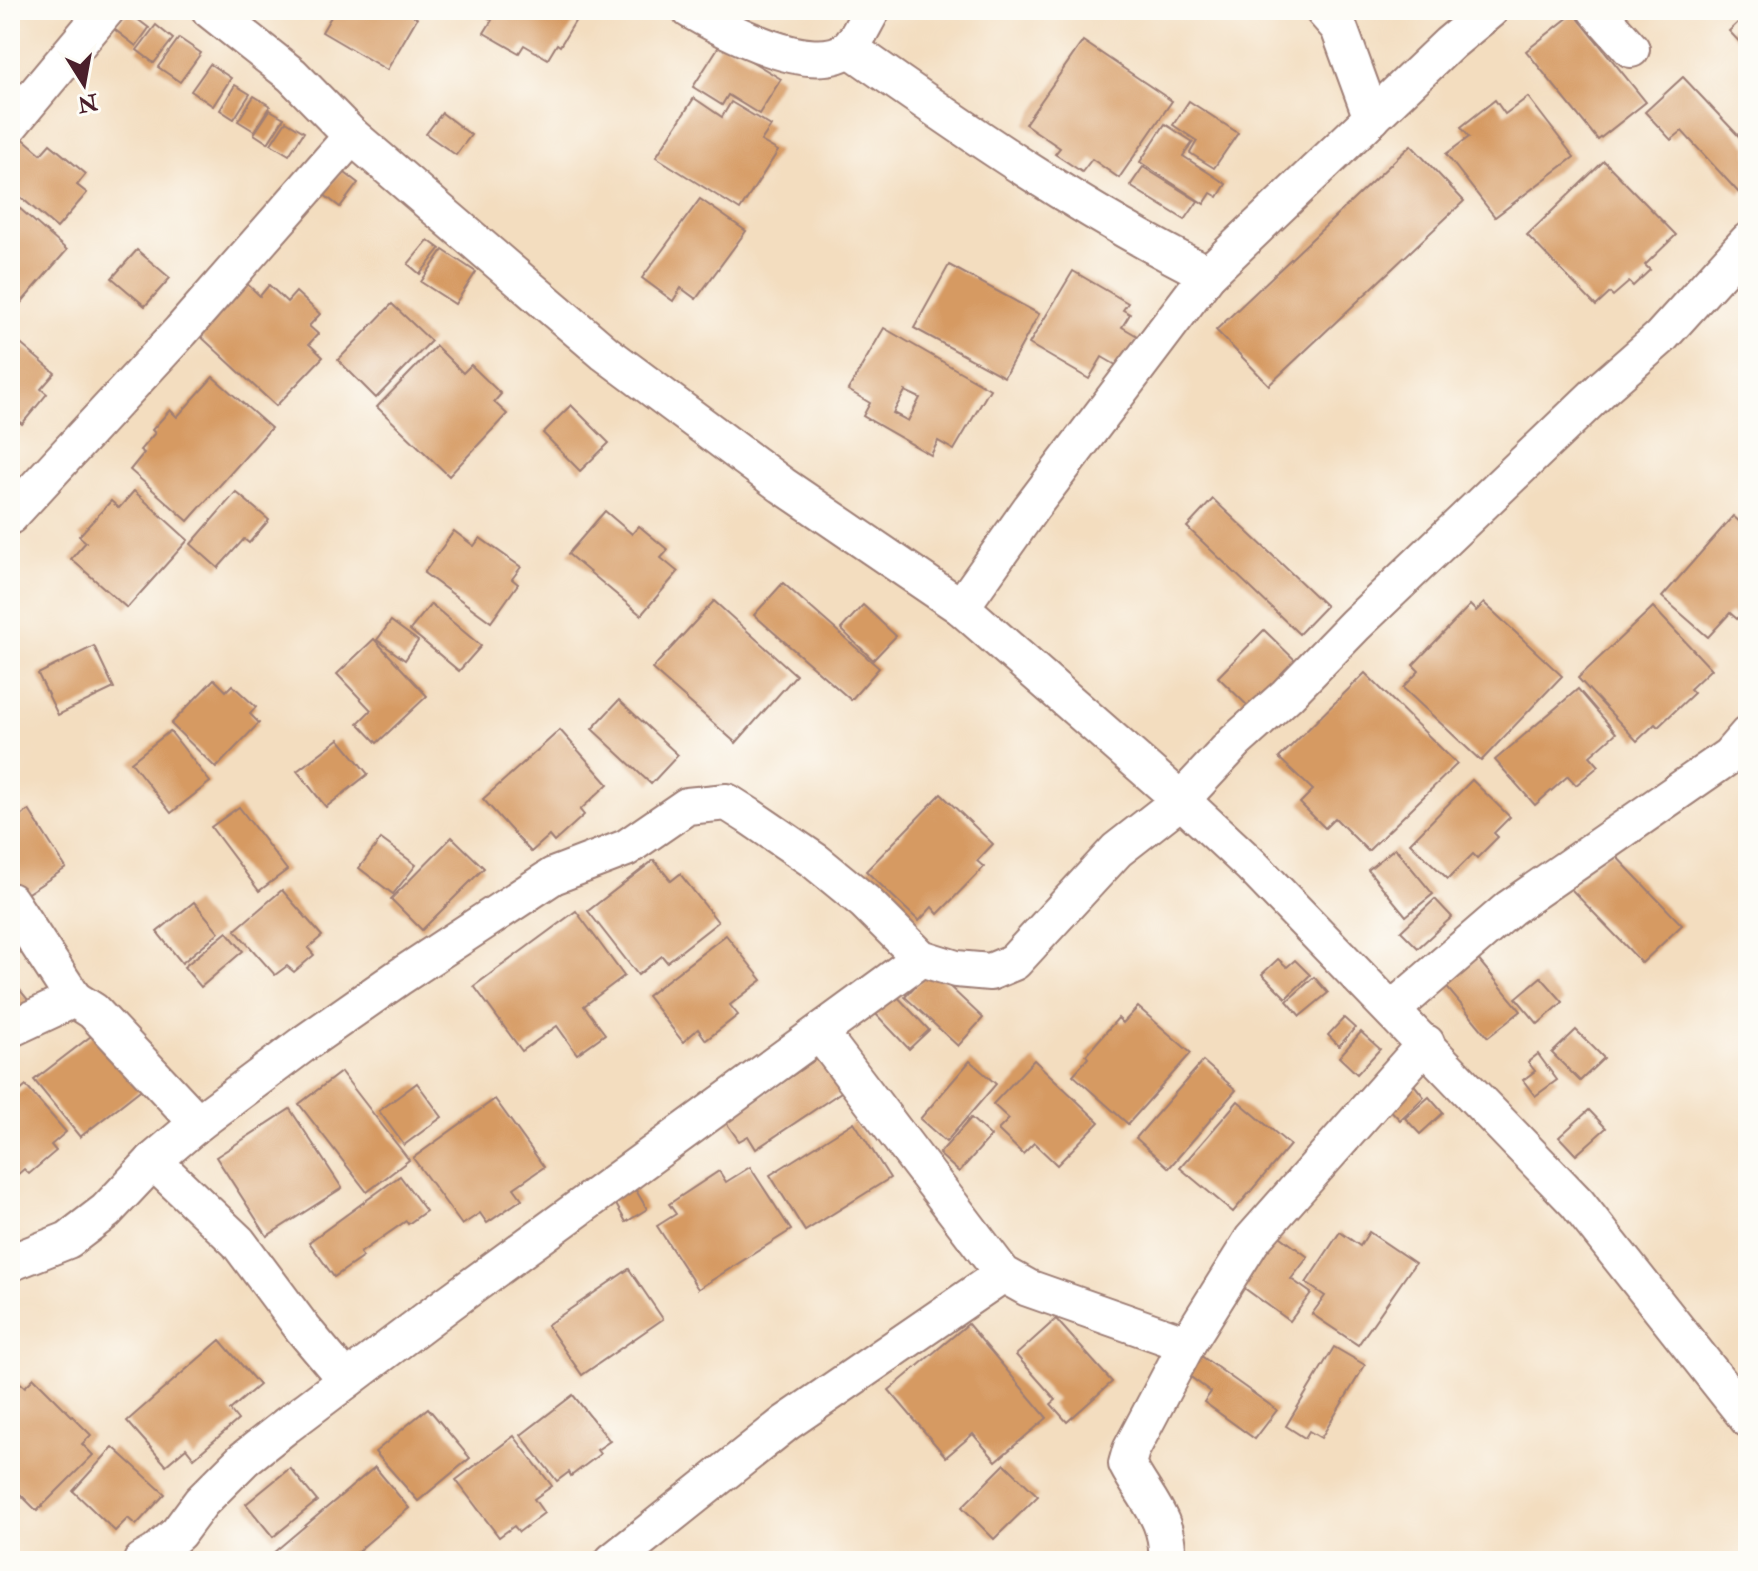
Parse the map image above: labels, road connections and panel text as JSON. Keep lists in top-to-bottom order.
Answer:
{
  "north": "bottom"
}
